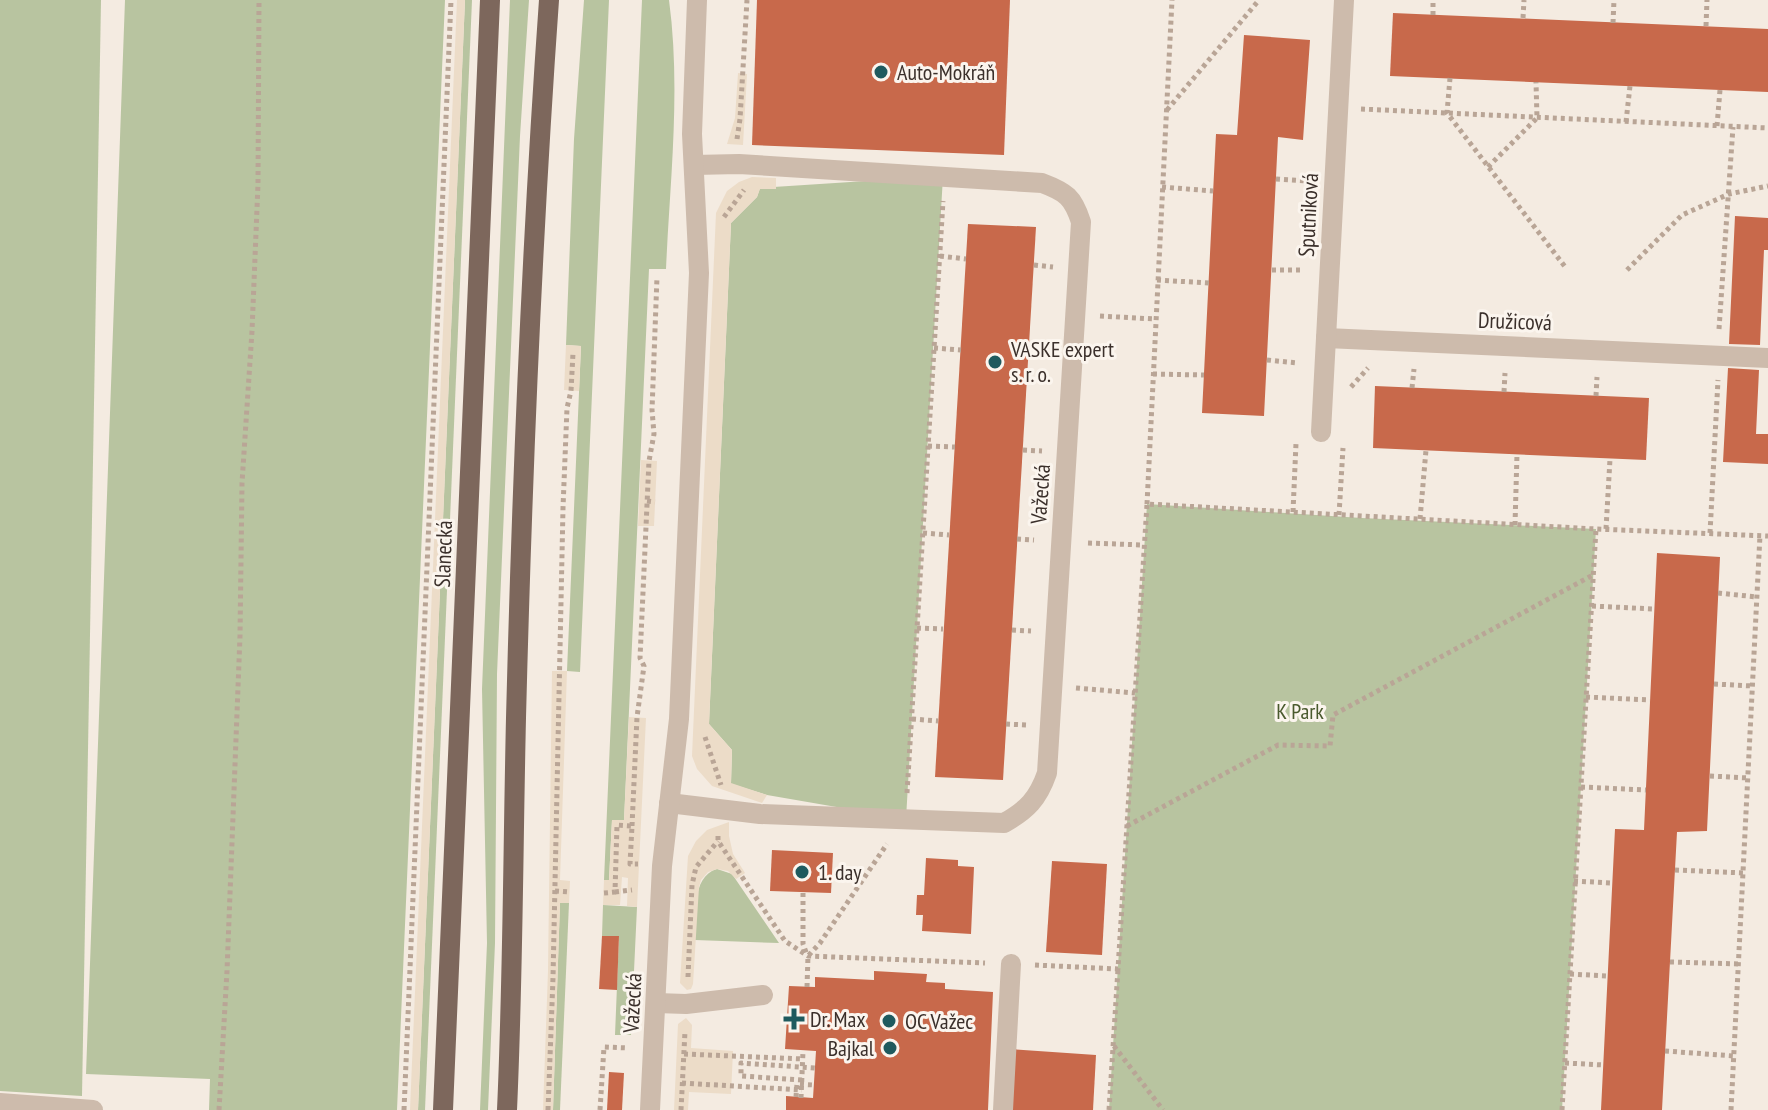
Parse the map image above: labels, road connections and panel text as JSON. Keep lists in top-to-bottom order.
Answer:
{
  "streets": {
    "main road": ["Slanecká"],
    "street": ["Sputniková", "Družicová", "Važecká"]
  },
  "crossings": [
    ["Sputniková", "Družicová"]
  ],
  "parks": ["K Park"],
  "places": {
    "other": [
      "Auto-Mokráň",
      "VASKE expert s. r. o.",
      "1. day",
      "OC Važec",
      "Bajkal"
    ],
    "health": ["Dr. Max"]
  }
}
